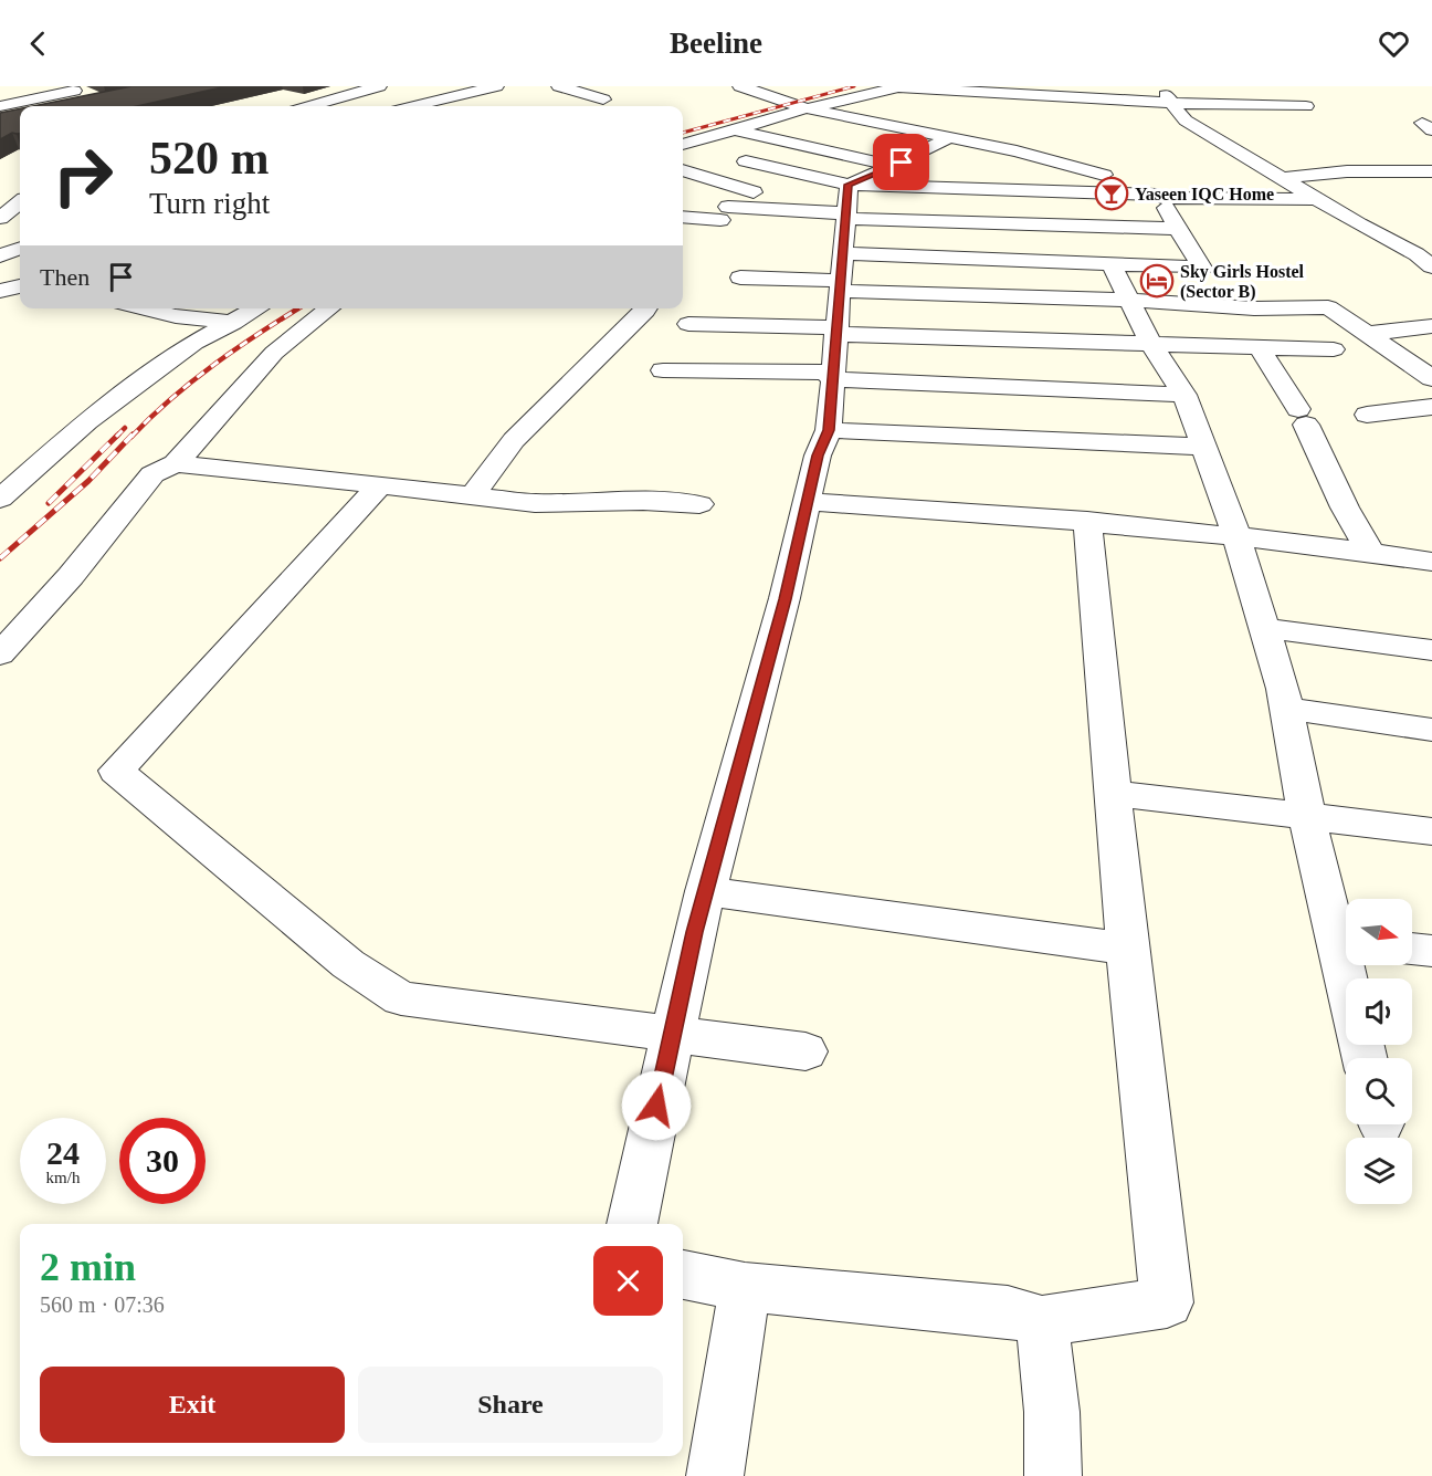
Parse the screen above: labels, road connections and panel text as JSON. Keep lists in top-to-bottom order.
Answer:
{
  "places": {
    "bar": ["Yaseen IQC Home"],
    "hotel": ["Sky Girls Hostel (Sector B)"]
  },
  "north": "right",
  "page": {
    "header": "Beeline",
    "turn": ["520 m", "Turn right"],
    "then": "Then",
    "speed": "24 km/h",
    "limit": "30",
    "heading": ["2 min", "560 m · 07:36"],
    "buttons": ["Exit", "Share"]
  }
}
